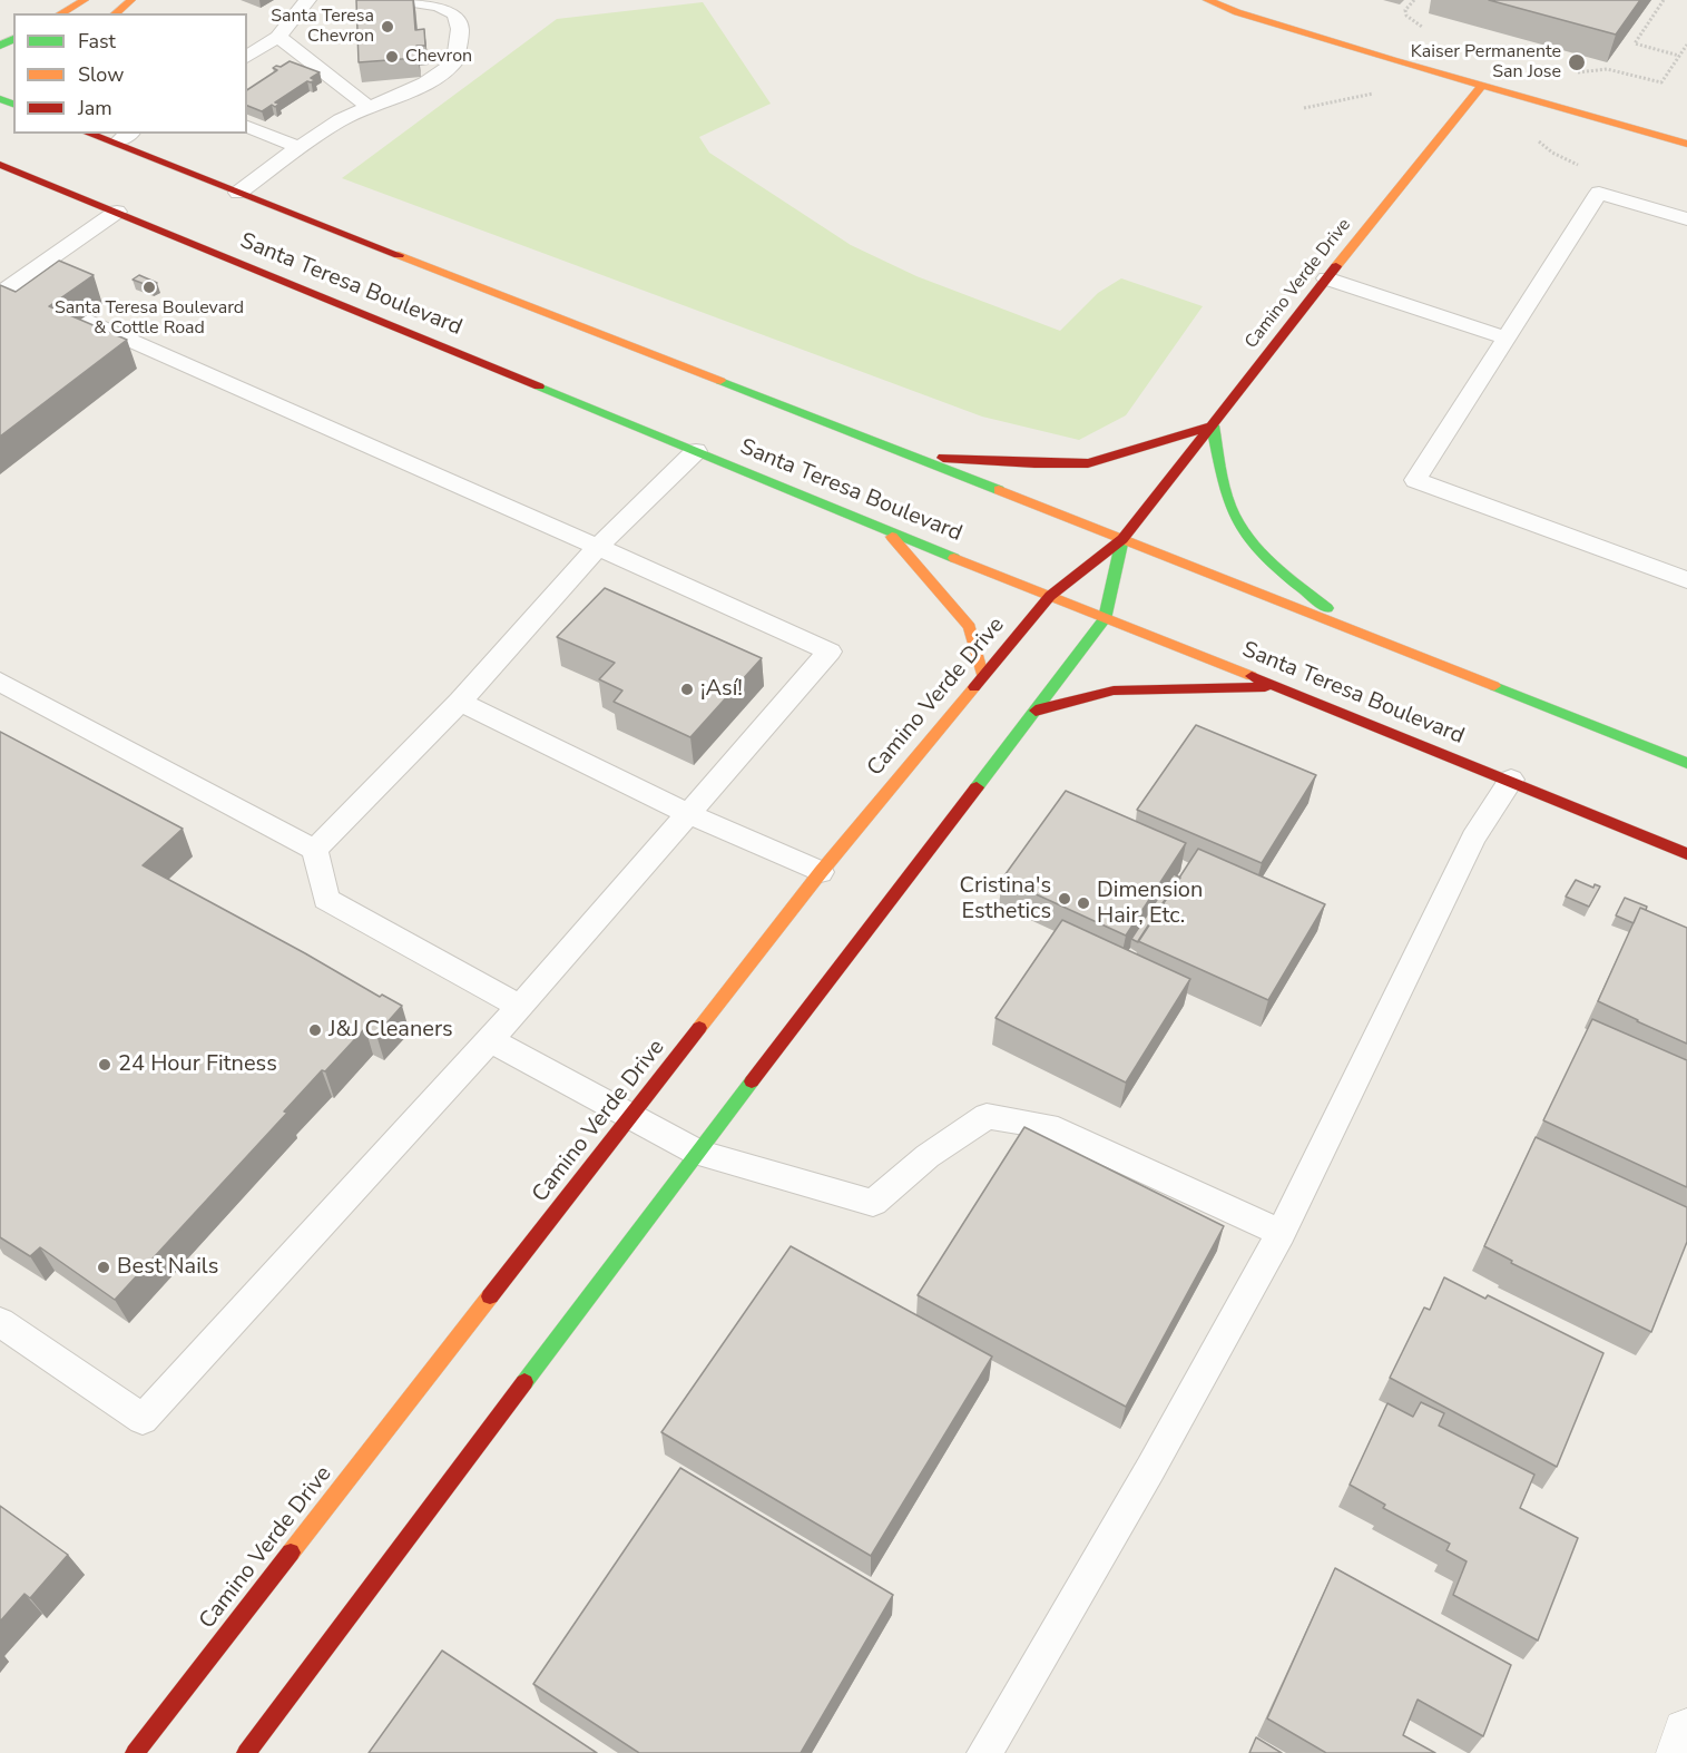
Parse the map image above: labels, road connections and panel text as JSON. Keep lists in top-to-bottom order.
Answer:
{
  "streets": {
    "main road": ["Camino Verde Drive", "Santa Teresa Boulevard"]
  },
  "crossings": [
    ["Camino Verde Drive", "Santa Teresa Boulevard"]
  ],
  "places": [
    "Santa Teresa Chevron",
    "Chevron",
    "Kaiser Permanente San Jose",
    "Santa Teresa Boulevard & Cottle Road",
    "¡Así!",
    "Cristina's Esthetics",
    "Dimension Hair, Etc.",
    "J&J Cleaners",
    "24 Hour Fitness",
    "Best Nails"
  ],
  "legend": ["Fast", "Slow", "Jam"]
}
